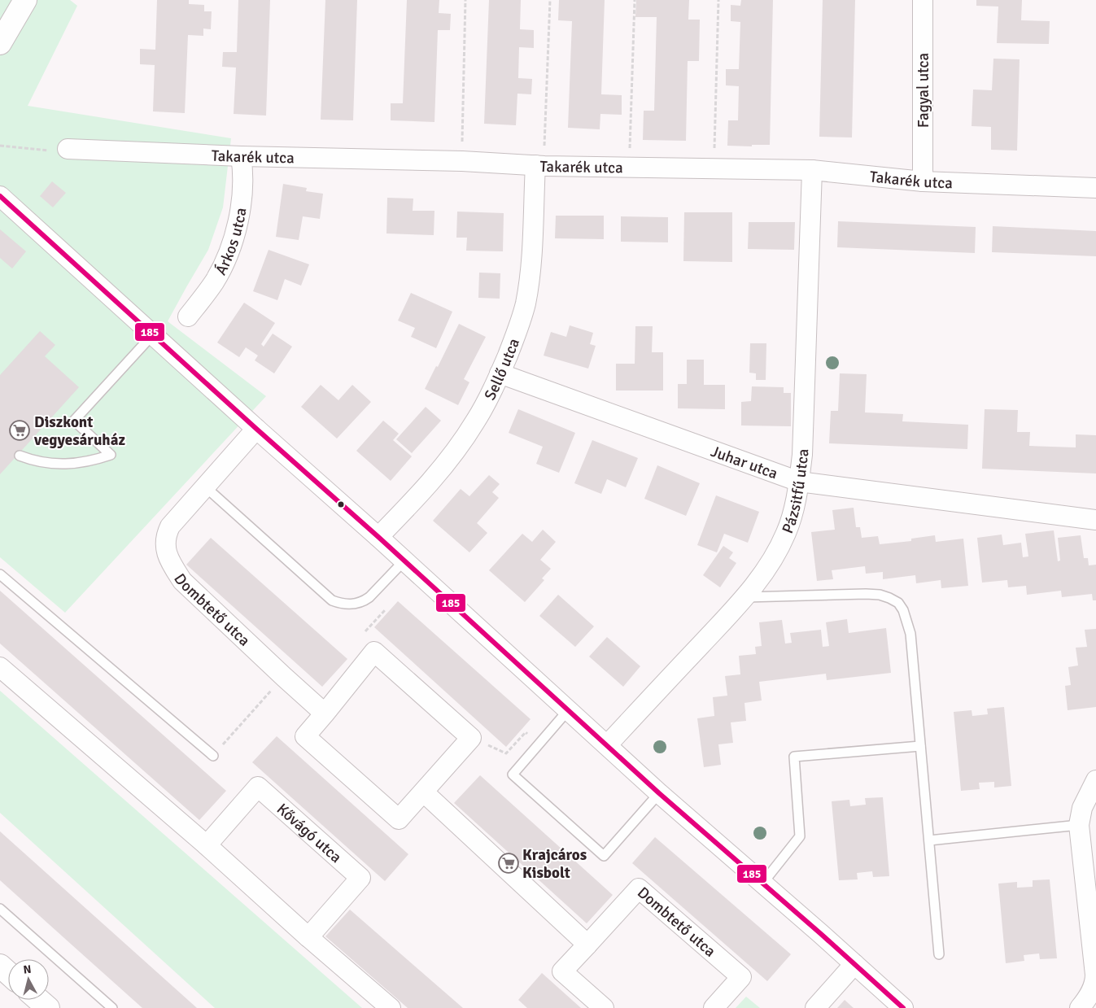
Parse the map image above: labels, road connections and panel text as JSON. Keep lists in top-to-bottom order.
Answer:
{
  "streets": {
    "street": [
      "Fagyal utca",
      "Takarék utca",
      "Árkos utca",
      "Sellő utca",
      "Juhar utca",
      "Pázsitfű utca",
      "Dombtető utca",
      "Kővágó utca"
    ]
  },
  "crossings": [
    ["Fagyal utca", "Takarék utca"],
    ["Takarék utca", "Árkos utca"],
    ["Takarék utca", "Sellő utca"],
    ["Takarék utca", "Pázsitfű utca"],
    ["Sellő utca", "Juhar utca"],
    ["Juhar utca", "Pázsitfű utca"]
  ],
  "places": {
    "supermarket": ["Diszkont vegyesáruház", "Krajcáros Kisbolt"]
  },
  "lines": ["transit line 185"],
  "north": "top"
}
